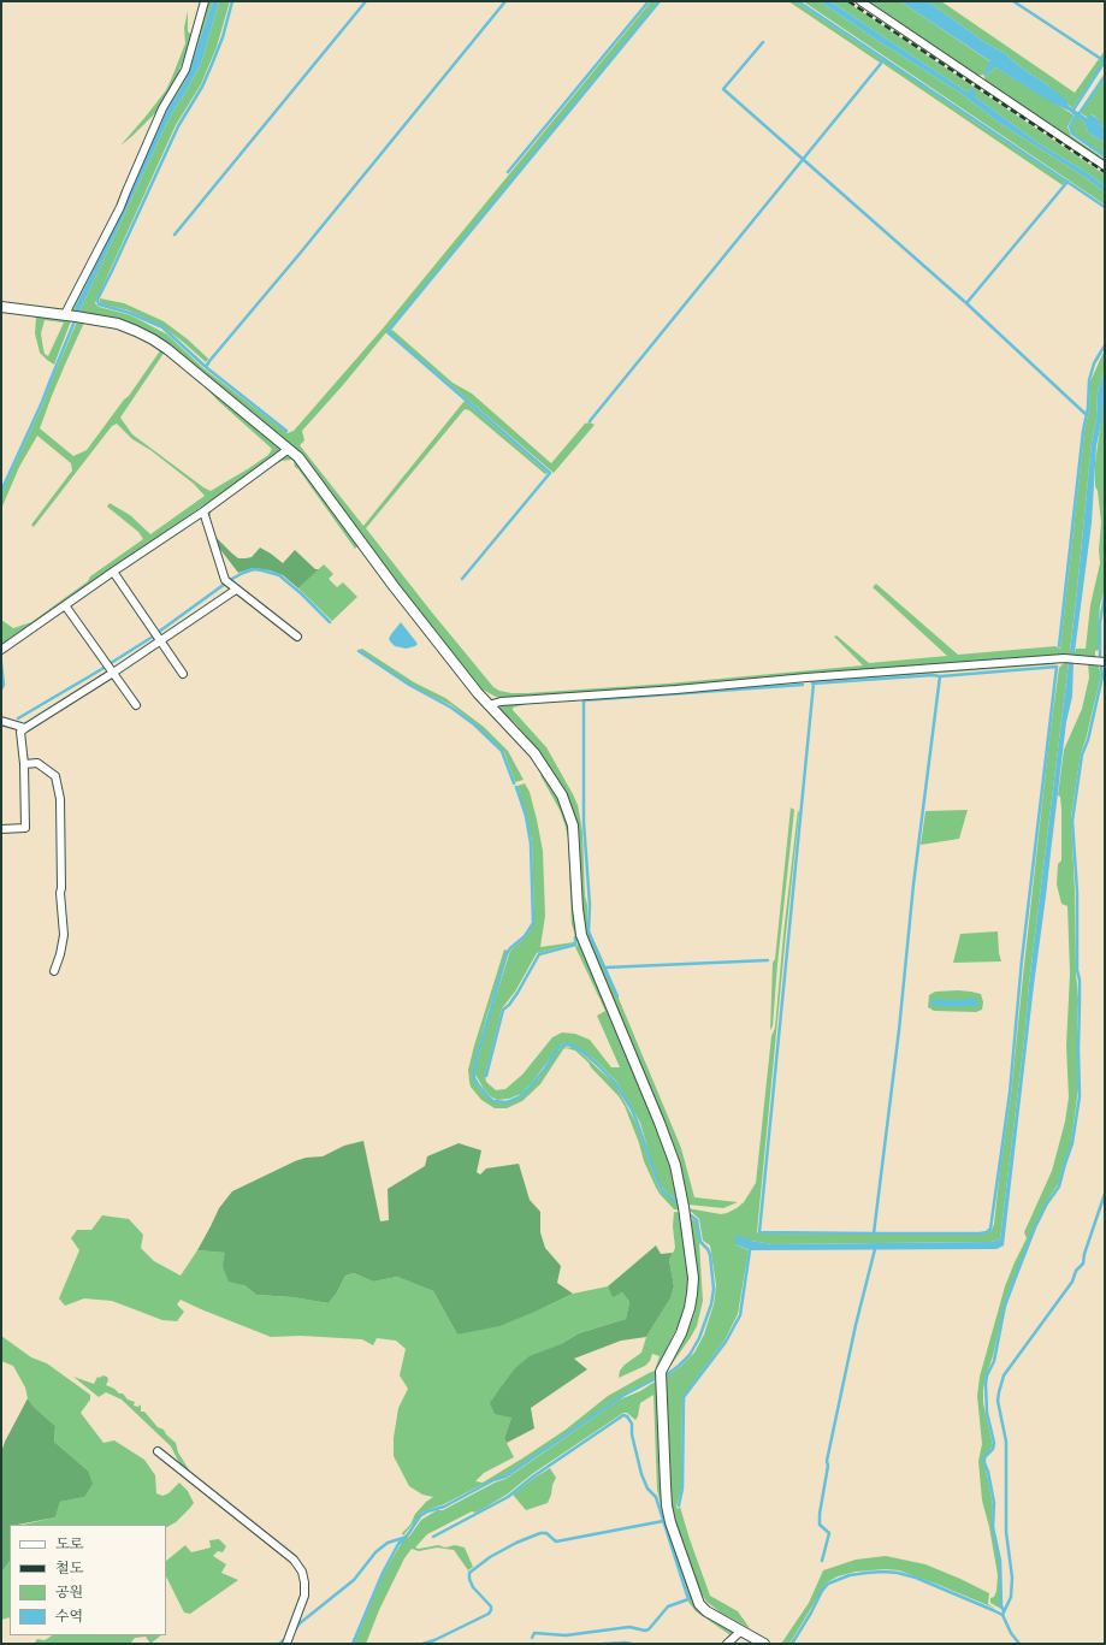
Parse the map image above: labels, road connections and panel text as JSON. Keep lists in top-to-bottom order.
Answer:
{
  "legend": [
    "도로",
    "철도",
    "공원",
    "수역"
  ]
}
